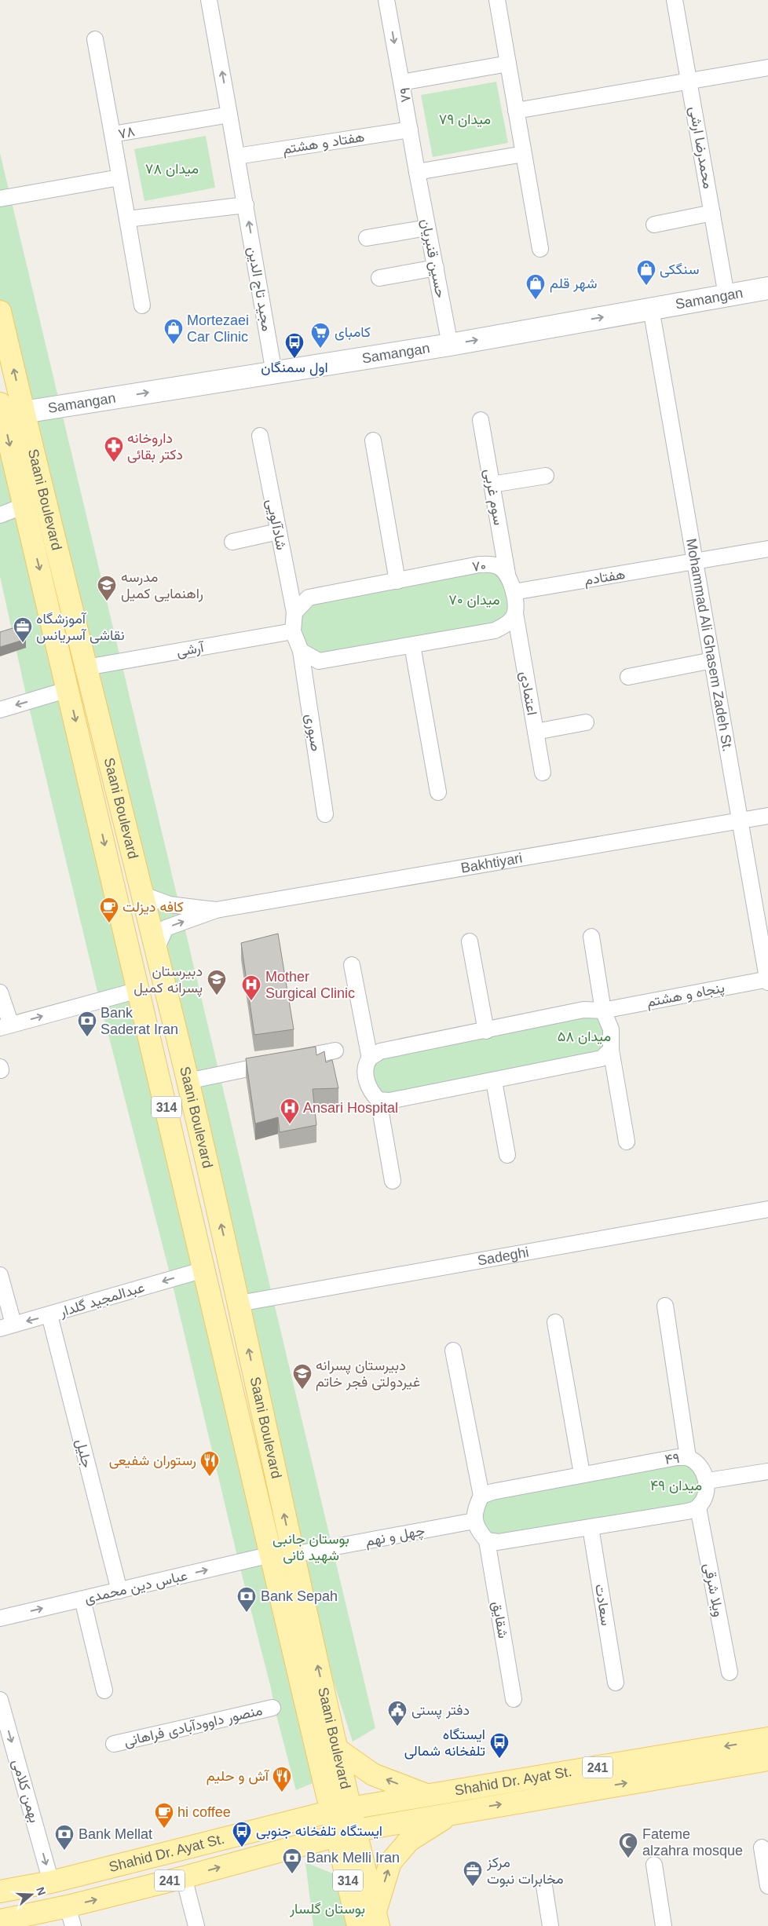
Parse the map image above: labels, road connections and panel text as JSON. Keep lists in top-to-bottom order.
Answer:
{
  "streets": {
    "main road": [
      "Samangan",
      "Saani Boulevard",
      "314",
      "241",
      "Shahid Dr. Ayat St."
    ],
    "street": [
      "۷۹",
      "۷۸",
      "هفتاد و هشتم",
      "محمدرضا ارشی",
      "حسین قنبریان",
      "مجید تاج الدین",
      "سوم غربی",
      "شادآلویی",
      "۷۰",
      "هفتادم",
      "Mohammad Ali Ghasem Zadeh St.",
      "آرشی",
      "اعتمادی",
      "صبوری",
      "Bakhtiyari",
      "پنجاه و هشتم",
      "Sadeghi",
      "عبدالمجید گلدار",
      "جلیل",
      "۴۹",
      "چهل و نهم",
      "عباس دین محمدی",
      "ویلا شرقی",
      "سعادت",
      "شقایق",
      "منصور داوودآبادی فراهانی",
      "بهمن کلامی"
    ]
  },
  "crossings": [
    ["۷۹", "هفتاد و هشتم"],
    ["۷۹", "حسین قنبریان"],
    ["محمدرضا ارشی", "Samangan"],
    ["حسین قنبریان", "Samangan"],
    ["مجید تاج الدین", "Samangan"],
    ["Samangan", "Saani Boulevard"],
    ["Samangan", "Mohammad Ali Ghasem Zadeh St."],
    ["سوم غربی", "۷۰"],
    ["Saani Boulevard", "آرشی"],
    ["Saani Boulevard", "Sadeghi"],
    ["Saani Boulevard", "عبدالمجید گلدار"],
    ["Saani Boulevard", "چهل و نهم"],
    ["Saani Boulevard", "عباس دین محمدی"],
    ["Saani Boulevard", "Shahid Dr. Ayat St."],
    ["شادآلویی", "۷۰"],
    ["۷۰", "هفتادم"],
    ["۷۰", "اعتمادی"],
    ["هفتادم", "Mohammad Ali Ghasem Zadeh St."],
    ["Mohammad Ali Ghasem Zadeh St.", "Bakhtiyari"],
    ["Mohammad Ali Ghasem Zadeh St.", "پنجاه و هشتم"],
    ["عبدالمجید گلدار", "جلیل"],
    ["جلیل", "عباس دین محمدی"],
    ["Shahid Dr. Ayat St.", "بهمن کلامی"]
  ],
  "one_way": [
    "مجید تاج الدین",
    "Samangan",
    "عبدالمجید گلدار",
    "عباس دین محمدی",
    "بهمن کلامی"
  ],
  "parks": [
    "میدان ۷۹",
    "میدان ۷۸",
    "میدان ۷۰",
    "میدان ۵۸",
    "میدان ۴۹",
    "بوستان جانبی شهید ثانی",
    "بوستان گلسار"
  ],
  "places": {
    "shop": ["سنگکی", "شهر قلم", "Mortezaei Car Clinic"],
    "supermarket": ["کامبای"],
    "bus stop": ["اول سمنگان", "ایستگاه تلفخانه شمالی", "ایستگاه تلفخانه جنوبی"],
    "pharmacy": ["داروخانه دکتر بقائی"],
    "school or university": ["مدرسه راهنمایی کمیل", "دبیرستان پسرانه کمیل", "دبیرستان پسرانه غیردولتی فجر خاتم"],
    "office": ["آموزشگاه نقاشی آسریانس", "مرکز مخابرات نبوت"],
    "cafe": ["کافه دیزلت", "hi coffee"],
    "hospital": ["Mother Surgical Clinic", "Ansari Hospital"],
    "bank": [
      "Bank Saderat Iran",
      "Bank Sepah",
      "Bank Mellat",
      "Bank Melli Iran"
    ],
    "restaurant": ["رستوران شفیعی", "آش و حلیم"],
    "public building": ["دفتر پستی"],
    "mosque": ["Fateme alzahra mosque"]
  },
  "north": "right"
}
